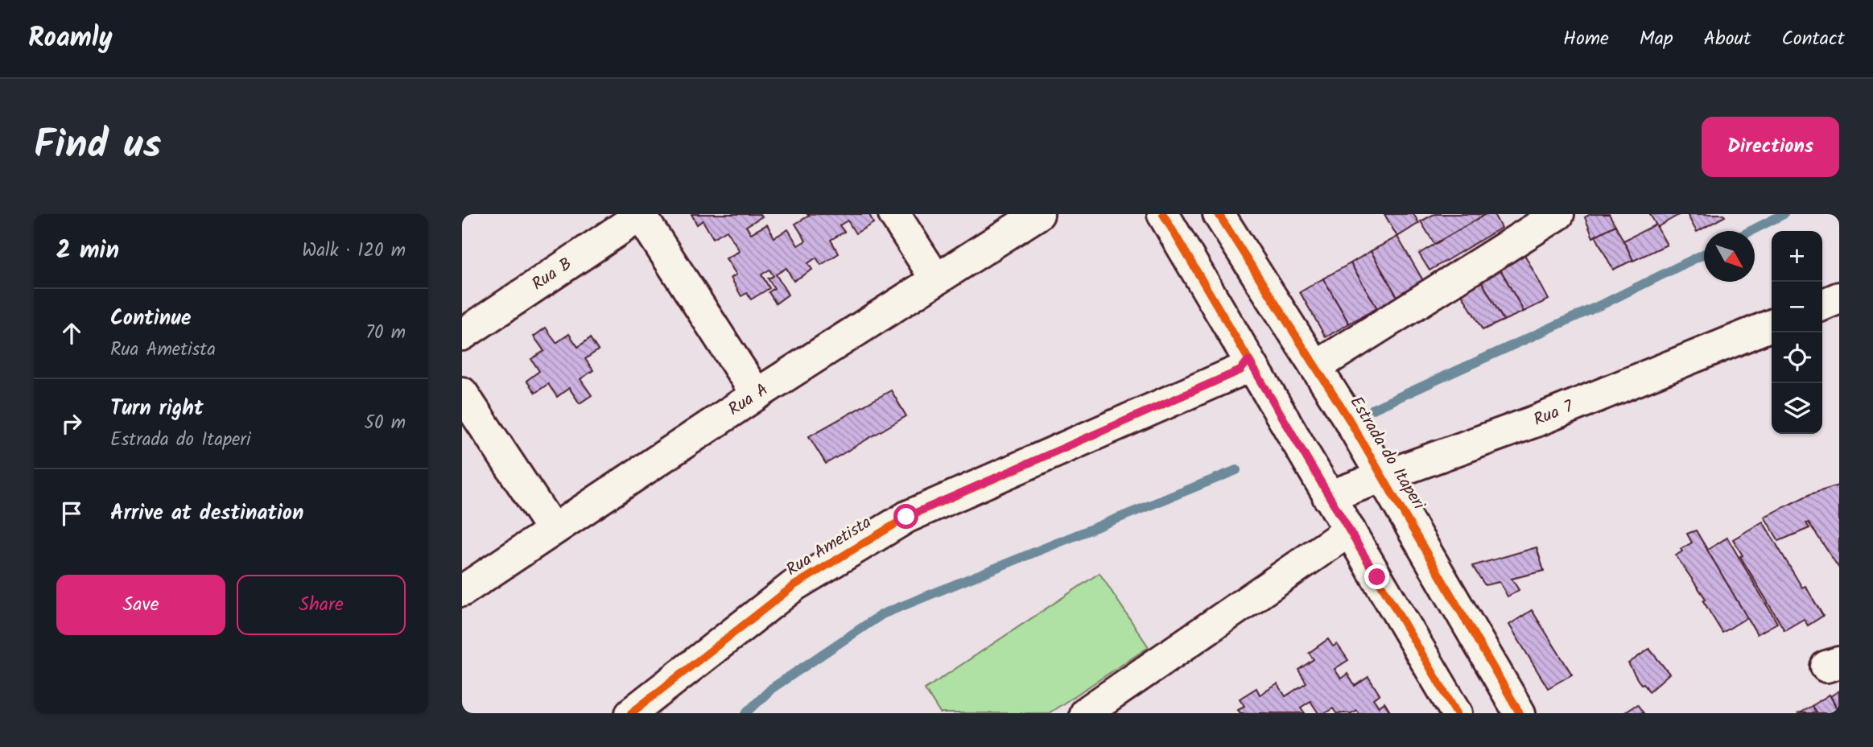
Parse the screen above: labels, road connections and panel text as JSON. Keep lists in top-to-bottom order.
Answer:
{
  "streets": {
    "street": [
      "Rua B",
      "Rua A",
      "Rua 7",
      "Estrada do Itaperi",
      "Rua Ametista"
    ]
  },
  "crossings": [
    ["Rua 7", "Estrada do Itaperi"]
  ],
  "north": "bottom right",
  "page": {
    "header": "Roamly",
    "nav": [
      "Home",
      "Map",
      "About",
      "Contact"
    ],
    "title": "Find us",
    "buttons": [
      "Directions",
      ["Save", "Share"]
    ],
    "heading": ["2 min", "Walk · 120 m"],
    "map_buttons": ["+", "−"],
    "list": [
      ["Continue", "Rua Ametista", "70 m"],
      ["Turn right", "Estrada do Itaperi", "50 m"],
      "Arrive at destination"
    ]
  }
}
